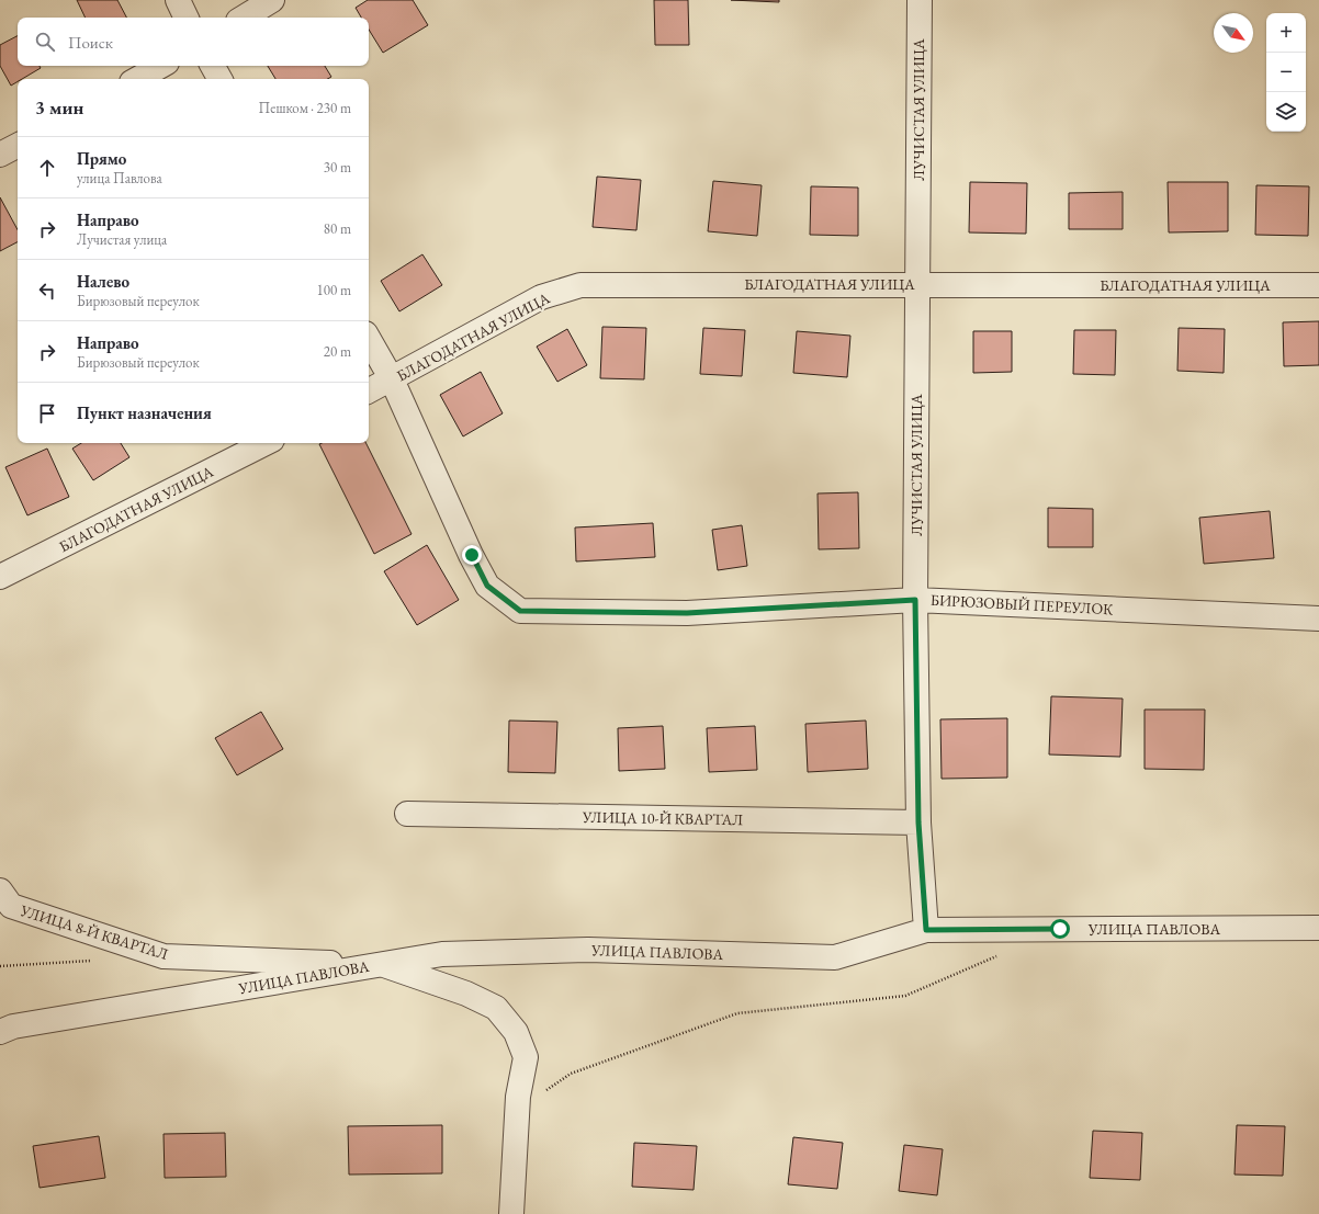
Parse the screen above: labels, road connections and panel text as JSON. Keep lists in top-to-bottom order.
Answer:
{
  "streets": {
    "street": [
      "ЛУЧИСТАЯ УЛИЦА",
      "БЛАГОДАТНАЯ УЛИЦА",
      "БИРЮЗОВЫЙ ПЕРЕУЛОК",
      "УЛИЦА 10-Й КВАРТАЛ",
      "УЛИЦА ПАВЛОВА",
      "УЛИЦА 8-Й КВАРТАЛ"
    ]
  },
  "crossings": [
    ["ЛУЧИСТАЯ УЛИЦА", "БЛАГОДАТНАЯ УЛИЦА"],
    ["ЛУЧИСТАЯ УЛИЦА", "БИРЮЗОВЫЙ ПЕРЕУЛОК"],
    ["ЛУЧИСТАЯ УЛИЦА", "УЛИЦА 10-Й КВАРТАЛ"],
    ["ЛУЧИСТАЯ УЛИЦА", "УЛИЦА ПАВЛОВА"],
    ["БЛАГОДАТНАЯ УЛИЦА", "БИРЮЗОВЫЙ ПЕРЕУЛОК"],
    ["УЛИЦА ПАВЛОВА", "УЛИЦА 8-Й КВАРТАЛ"]
  ],
  "north": "bottom right",
  "page": {
    "map_buttons": ["+", "−"],
    "search": "Поиск",
    "heading": ["3 мин", "Пешком · 230 m"],
    "list": [
      ["Прямо", "улица Павлова", "30 m"],
      ["Направо", "Лучистая улица", "80 m"],
      ["Налево", "Бирюзовый переулок", "100 m"],
      ["Направо", "Бирюзовый переулок", "20 m"],
      "Пункт назначения"
    ]
  }
}
